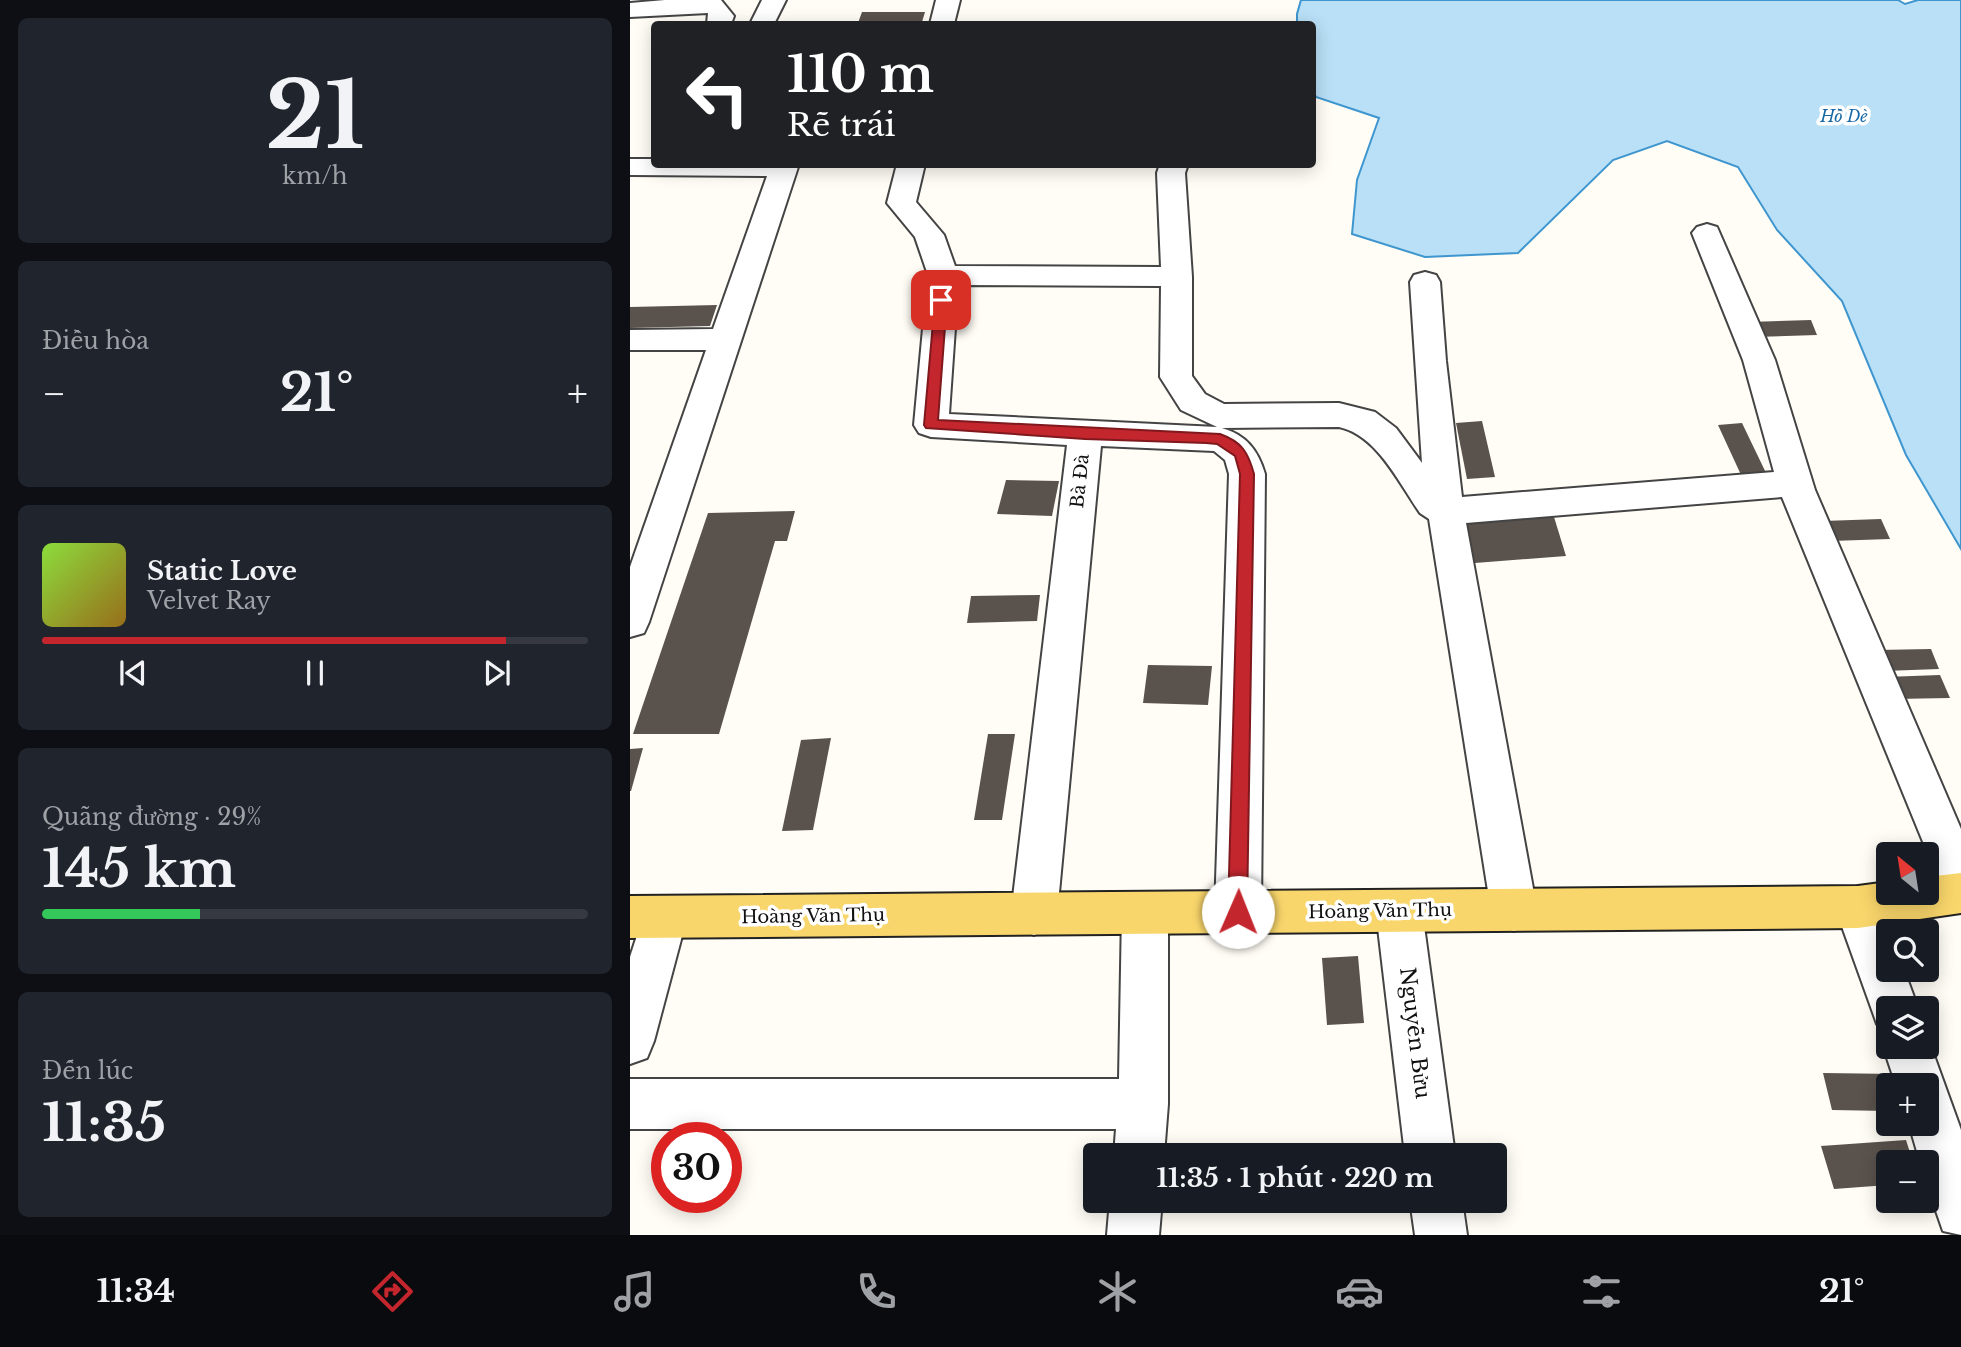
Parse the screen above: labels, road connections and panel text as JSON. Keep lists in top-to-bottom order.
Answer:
{
  "streets": {
    "main road": ["Hoàng Văn Thụ"],
    "street": ["Bà Đà", "Nguyễn Bửu"]
  },
  "crossings": [
    ["Bà Đà", "Hoàng Văn Thụ"],
    ["Hoàng Văn Thụ", "Nguyễn Bửu"]
  ],
  "water": ["Hồ Dè"],
  "north": "top left",
  "page": {
    "tile": [
      ["21", "km/h"],
      "Điều hòa",
      ["Quãng đường · 29%", "145 km"],
      ["Đến lúc", "11:35"]
    ],
    "turn": ["110 m", "Rẽ trái"],
    "heat": ["−", "21°", "+"],
    "song": ["Static Love", "Velvet Ray"],
    "map_buttons": ["+", "−"],
    "limit": "30",
    "trip": "11:35 · 1 phút · 220 m",
    "tabs": ["11:34", "21°"]
  }
}
